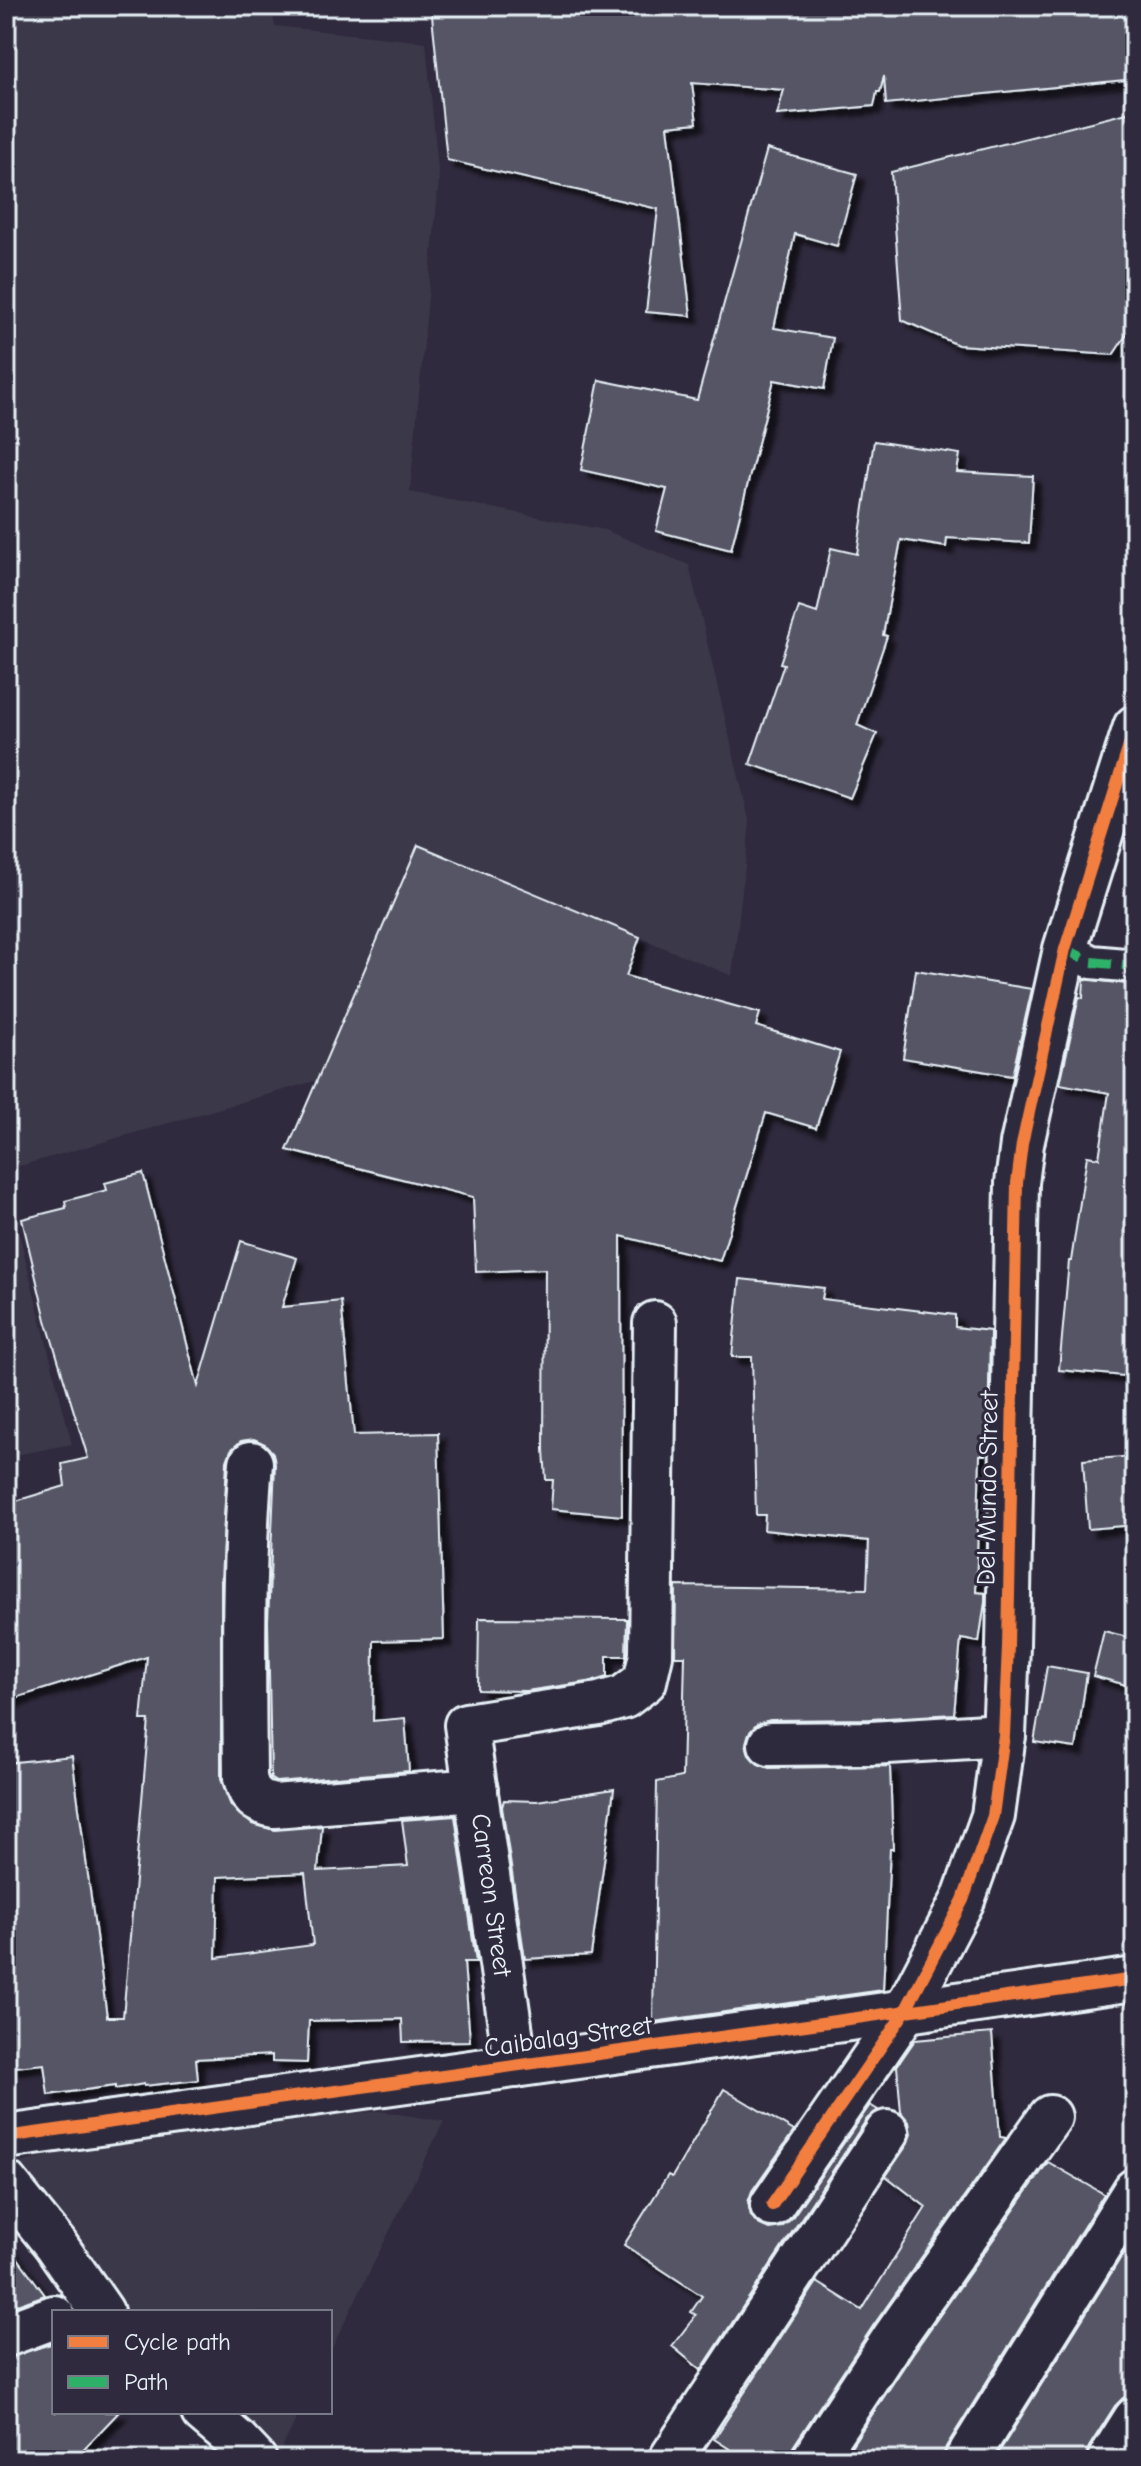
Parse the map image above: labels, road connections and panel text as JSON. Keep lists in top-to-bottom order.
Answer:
{
  "streets": {
    "street": ["Del Mundo Street", "Carreon Street", "Caibalag Street"]
  },
  "crossings": [
    ["Del Mundo Street", "Caibalag Street"],
    ["Carreon Street", "Caibalag Street"]
  ],
  "legend": ["Cycle path", "Path"]
}
